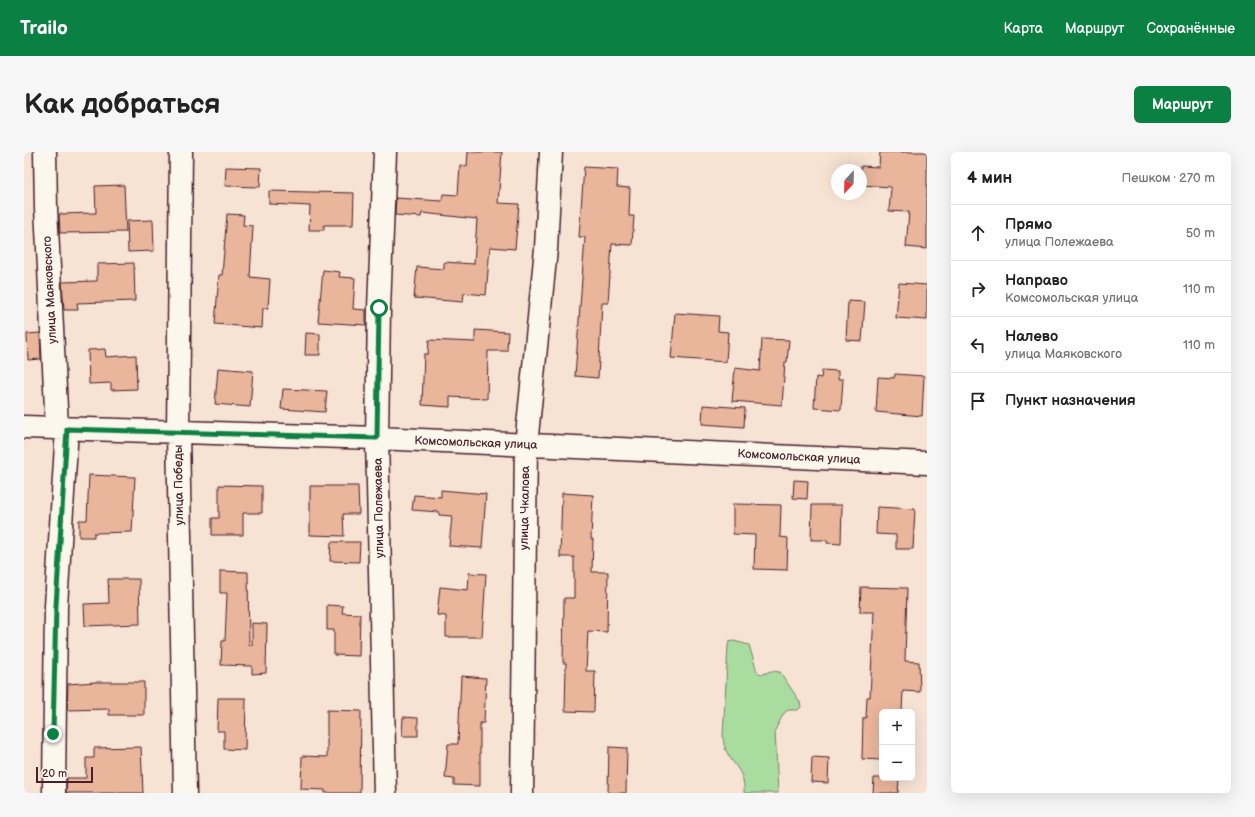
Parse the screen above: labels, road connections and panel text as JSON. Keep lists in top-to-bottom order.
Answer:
{
  "streets": {
    "street": [
      "улица Маяковского",
      "Комсомольская улица",
      "улица Победы",
      "улица Полежаева",
      "улица Чкалова"
    ]
  },
  "crossings": [
    ["улица Маяковского", "Комсомольская улица"],
    ["Комсомольская улица", "улица Победы"],
    ["Комсомольская улица", "улица Полежаева"],
    ["Комсомольская улица", "улица Чкалова"]
  ],
  "scale_bar": "20 m",
  "north": "bottom",
  "page": {
    "header": "Trailo",
    "nav": ["Карта", "Маршрут", "Сохранённые"],
    "buttons": "Маршрут",
    "title": "Как добраться",
    "heading": ["4 мин", "Пешком · 270 m"],
    "list": [
      ["Прямо", "улица Полежаева", "50 m"],
      ["Направо", "Комсомольская улица", "110 m"],
      ["Налево", "улица Маяковского", "110 m"],
      "Пункт назначения"
    ],
    "map_buttons": ["+", "−"],
    "scale": "20 m"
  }
}
